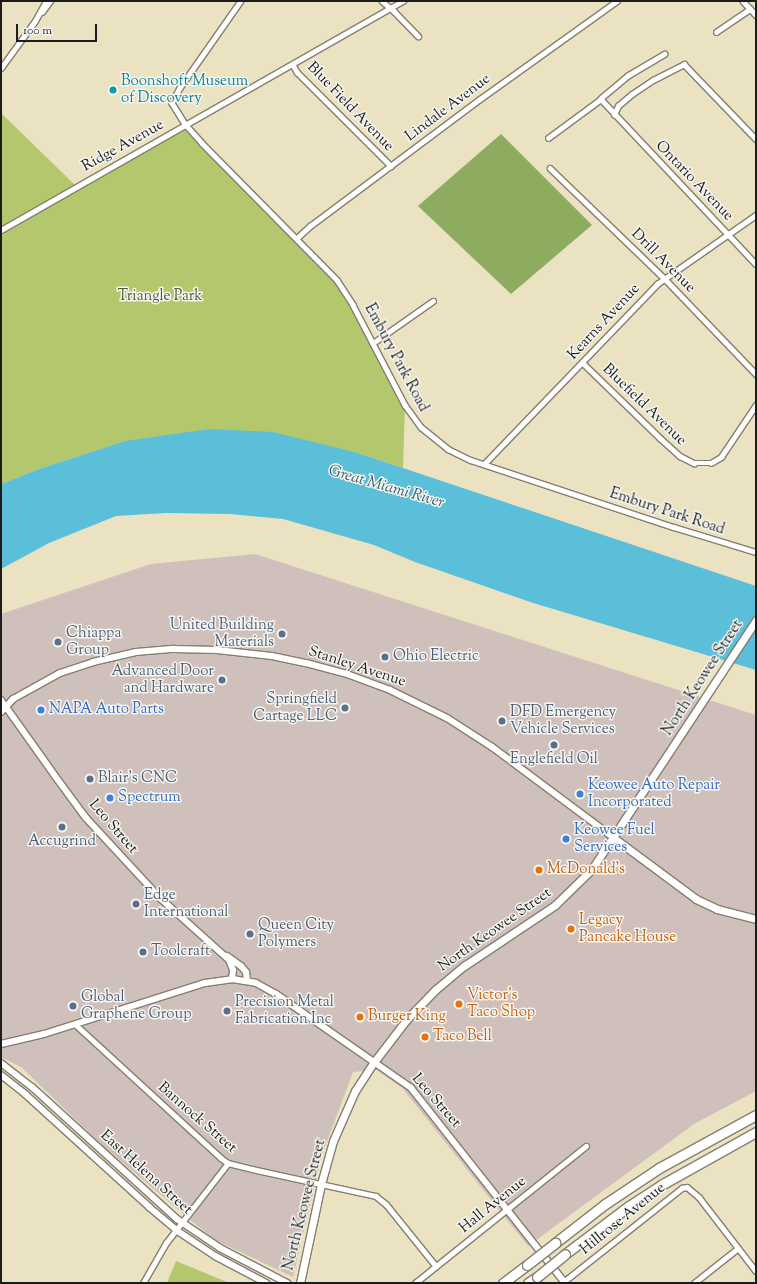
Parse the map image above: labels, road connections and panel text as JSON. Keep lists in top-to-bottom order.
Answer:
{
  "streets": {
    "main road": ["Stanley Avenue", "North Keowee Street"],
    "street": [
      "Blue Field Avenue",
      "Lindale Avenue",
      "Ridge Avenue",
      "Ontario Avenue",
      "Drill Avenue",
      "Kearns Avenue",
      "Embury Park Road",
      "Bluefield Avenue",
      "Leo Street",
      "Bannock Street",
      "East Helena Street",
      "Hall Avenue",
      "Hillrose Avenue"
    ]
  },
  "crossings": [
    ["Blue Field Avenue", "Lindale Avenue"],
    ["Blue Field Avenue", "Ridge Avenue"],
    ["Lindale Avenue", "Embury Park Road"],
    ["Ridge Avenue", "Embury Park Road"],
    ["Ontario Avenue", "Kearns Avenue"],
    ["Drill Avenue", "Kearns Avenue"],
    ["Kearns Avenue", "Embury Park Road"],
    ["Kearns Avenue", "Bluefield Avenue"],
    ["Stanley Avenue", "North Keowee Street"],
    ["Stanley Avenue", "Leo Street"],
    ["North Keowee Street", "Leo Street"],
    ["North Keowee Street", "Bannock Street"],
    ["Leo Street", "Hall Avenue"],
    ["Leo Street", "Hillrose Avenue"],
    ["Bannock Street", "Hall Avenue"]
  ],
  "water": ["Great Miami River"],
  "parks": ["Triangle Park"],
  "places": [
    "Boonshoft Museum of Discovery",
    "United Building Materials",
    "Chiappa Group",
    "Ohio Electric",
    "Advanced Door and Hardware",
    "Springfield Cartage LLC",
    "NAPA Auto Parts",
    "DFD Emergency Vehicle Services",
    "Englefield Oil",
    "Blair's CNC",
    "Keowee Auto Repair Incorporated",
    "Spectrum",
    "Accugrind",
    "Keowee Fuel Services",
    "McDonald's",
    "Edge International",
    "Legacy Pancake House",
    "Queen City Polymers",
    "Toolcraft",
    "Victor's Taco Shop",
    "Global Graphene Group",
    "Precision Metal Fabrication Inc",
    "Burger King",
    "Taco Bell"
  ],
  "scale_bar": "100 m"
}
